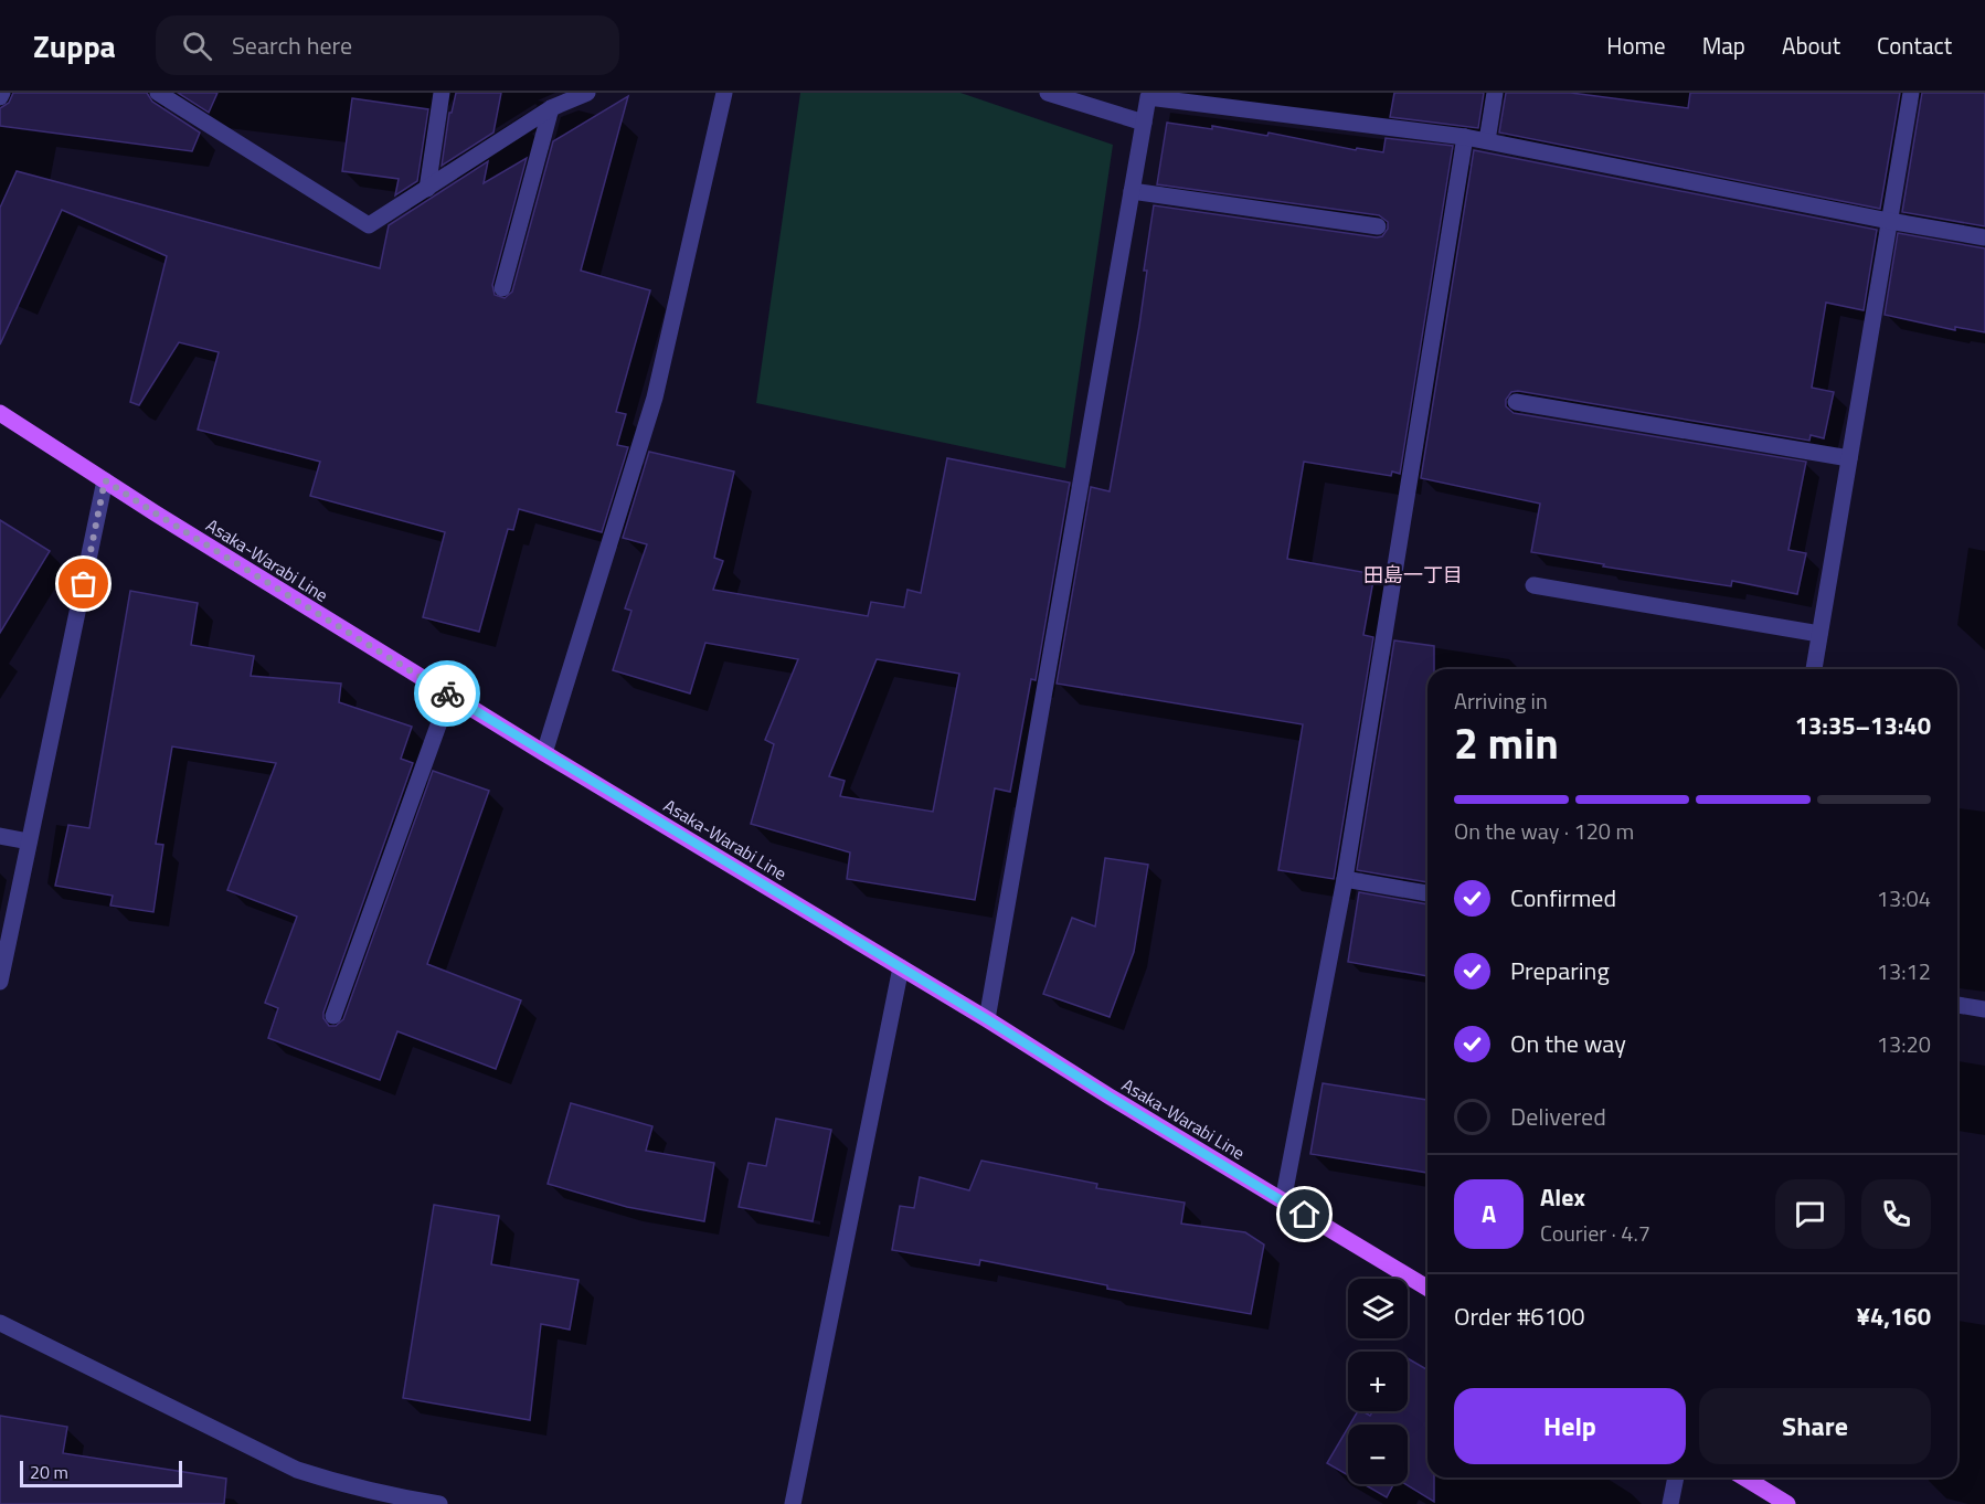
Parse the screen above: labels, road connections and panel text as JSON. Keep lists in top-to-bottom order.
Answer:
{
  "streets": {
    "main road": ["Asaka-Warabi Line"]
  },
  "districts": ["田島一丁目"],
  "scale_bar": "20 m",
  "page": {
    "header": "Zuppa",
    "search": "Search here",
    "nav": [
      "Home",
      "Map",
      "About",
      "Contact"
    ],
    "heading": ["2 min", "Arriving in", "13:35–13:40"],
    "panel": [
      "Alex",
      "Courier · 4.7",
      "Order #6100",
      "¥4,160"
    ],
    "bar": "On the way · 120 m",
    "list": [
      ["Confirmed", "13:04"],
      ["Preparing", "13:12"],
      ["On the way", "13:20"],
      "Delivered"
    ],
    "round": "A",
    "map_buttons": ["+", "−"],
    "buttons": ["Help", "Share"],
    "scale": "20 m"
  }
}
